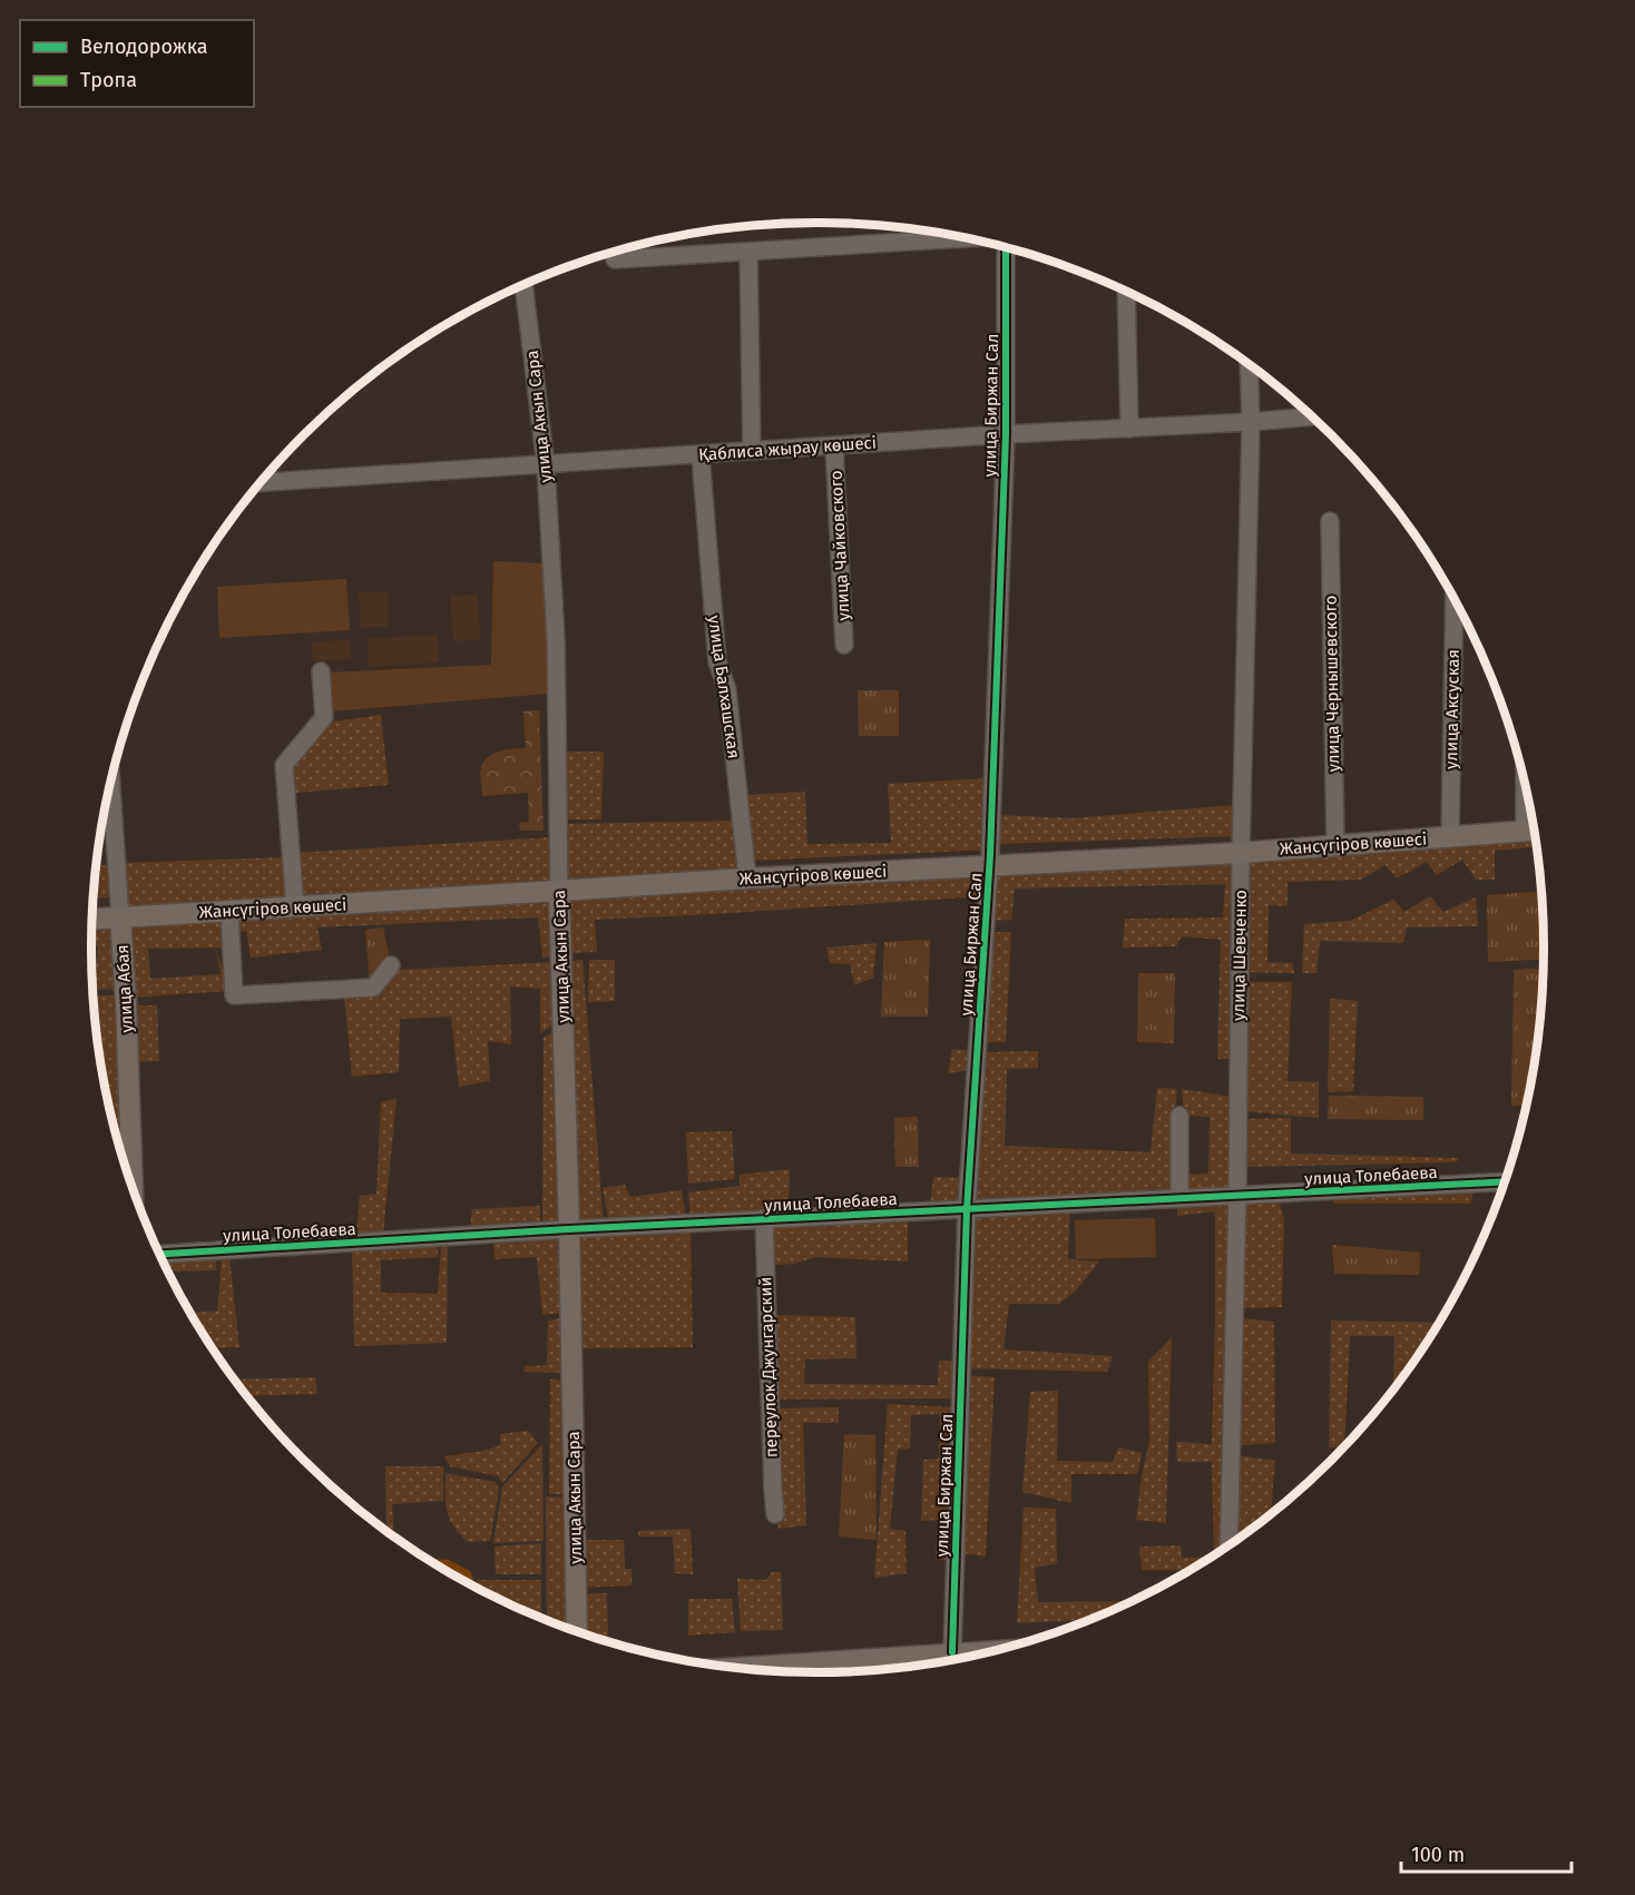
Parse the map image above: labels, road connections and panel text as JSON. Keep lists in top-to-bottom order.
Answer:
{
  "streets": {
    "main road": ["улица Акын Сара", "Жансүгіров көшесі", "улица Абая"],
    "street": [
      "улица Биржан Сал",
      "Қаблиса жырау көшесі",
      "улица Чайковского",
      "улица Чернышевского",
      "улица Балхашская",
      "улица Аксуская",
      "улица Шевченко",
      "улица Толебаева",
      "переулок Джунгарский"
    ]
  },
  "crossings": [
    ["улица Биржан Сал", "Қаблиса жырау көшесі"],
    ["улица Биржан Сал", "Жансүгіров көшесі"],
    ["улица Биржан Сал", "улица Толебаева"],
    ["улица Акын Сара", "Қаблиса жырау көшесі"],
    ["улица Акын Сара", "Жансүгіров көшесі"],
    ["улица Акын Сара", "улица Толебаева"],
    ["Қаблиса жырау көшесі", "улица Чайковского"],
    ["Қаблиса жырау көшесі", "улица Балхашская"],
    ["Қаблиса жырау көшесі", "улица Шевченко"],
    ["улица Чернышевского", "Жансүгіров көшесі"],
    ["улица Балхашская", "Жансүгіров көшесі"],
    ["улица Аксуская", "Жансүгіров көшесі"],
    ["Жансүгіров көшесі", "улица Шевченко"],
    ["Жансүгіров көшесі", "улица Абая"],
    ["улица Шевченко", "улица Толебаева"],
    ["улица Толебаева", "переулок Джунгарский"]
  ],
  "legend": ["Велодорожка", "Тропа"],
  "scale_bar": "100 m"
}
